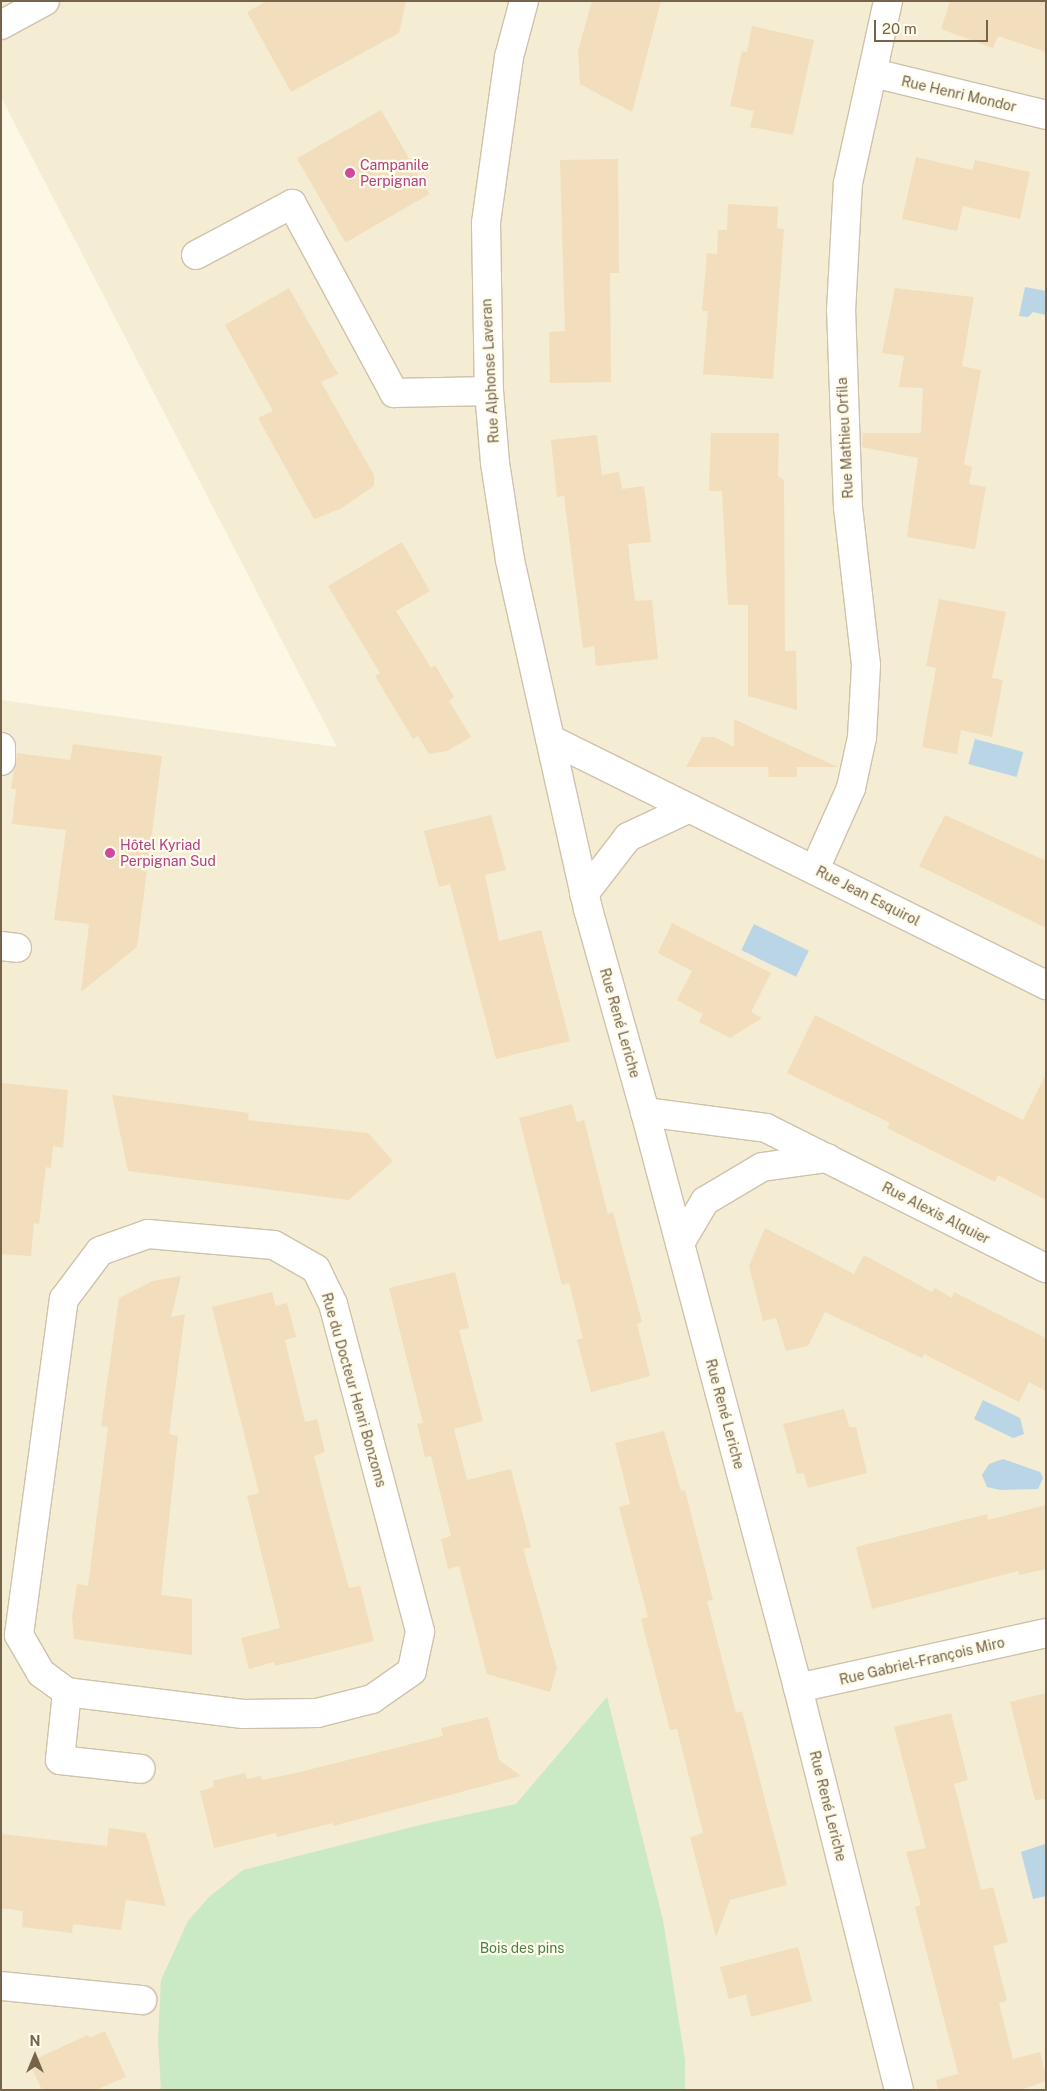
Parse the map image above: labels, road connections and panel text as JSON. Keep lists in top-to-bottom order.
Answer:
{
  "streets": {
    "street": [
      "Rue Henri Mondor",
      "Rue Alphonse Laveran",
      "Rue Mathieu Orfila",
      "Rue Jean Esquirol",
      "Rue René Leriche",
      "Rue Alexis Alquier",
      "Rue du Docteur Henri Bonzoms",
      "Rue Gabriel-François Miro"
    ]
  },
  "crossings": [
    ["Rue Henri Mondor", "Rue Mathieu Orfila"],
    ["Rue Alphonse Laveran", "Rue Jean Esquirol"],
    ["Rue Alphonse Laveran", "Rue René Leriche"],
    ["Rue Mathieu Orfila", "Rue Jean Esquirol"],
    ["Rue Jean Esquirol", "Rue René Leriche"],
    ["Rue René Leriche", "Rue Alexis Alquier"],
    ["Rue René Leriche", "Rue Gabriel-François Miro"]
  ],
  "parks": ["Bois des pins"],
  "places": ["Campanile Perpignan", "Hôtel Kyriad Perpignan Sud"],
  "scale_bar": "20 m",
  "north": "top"
}
